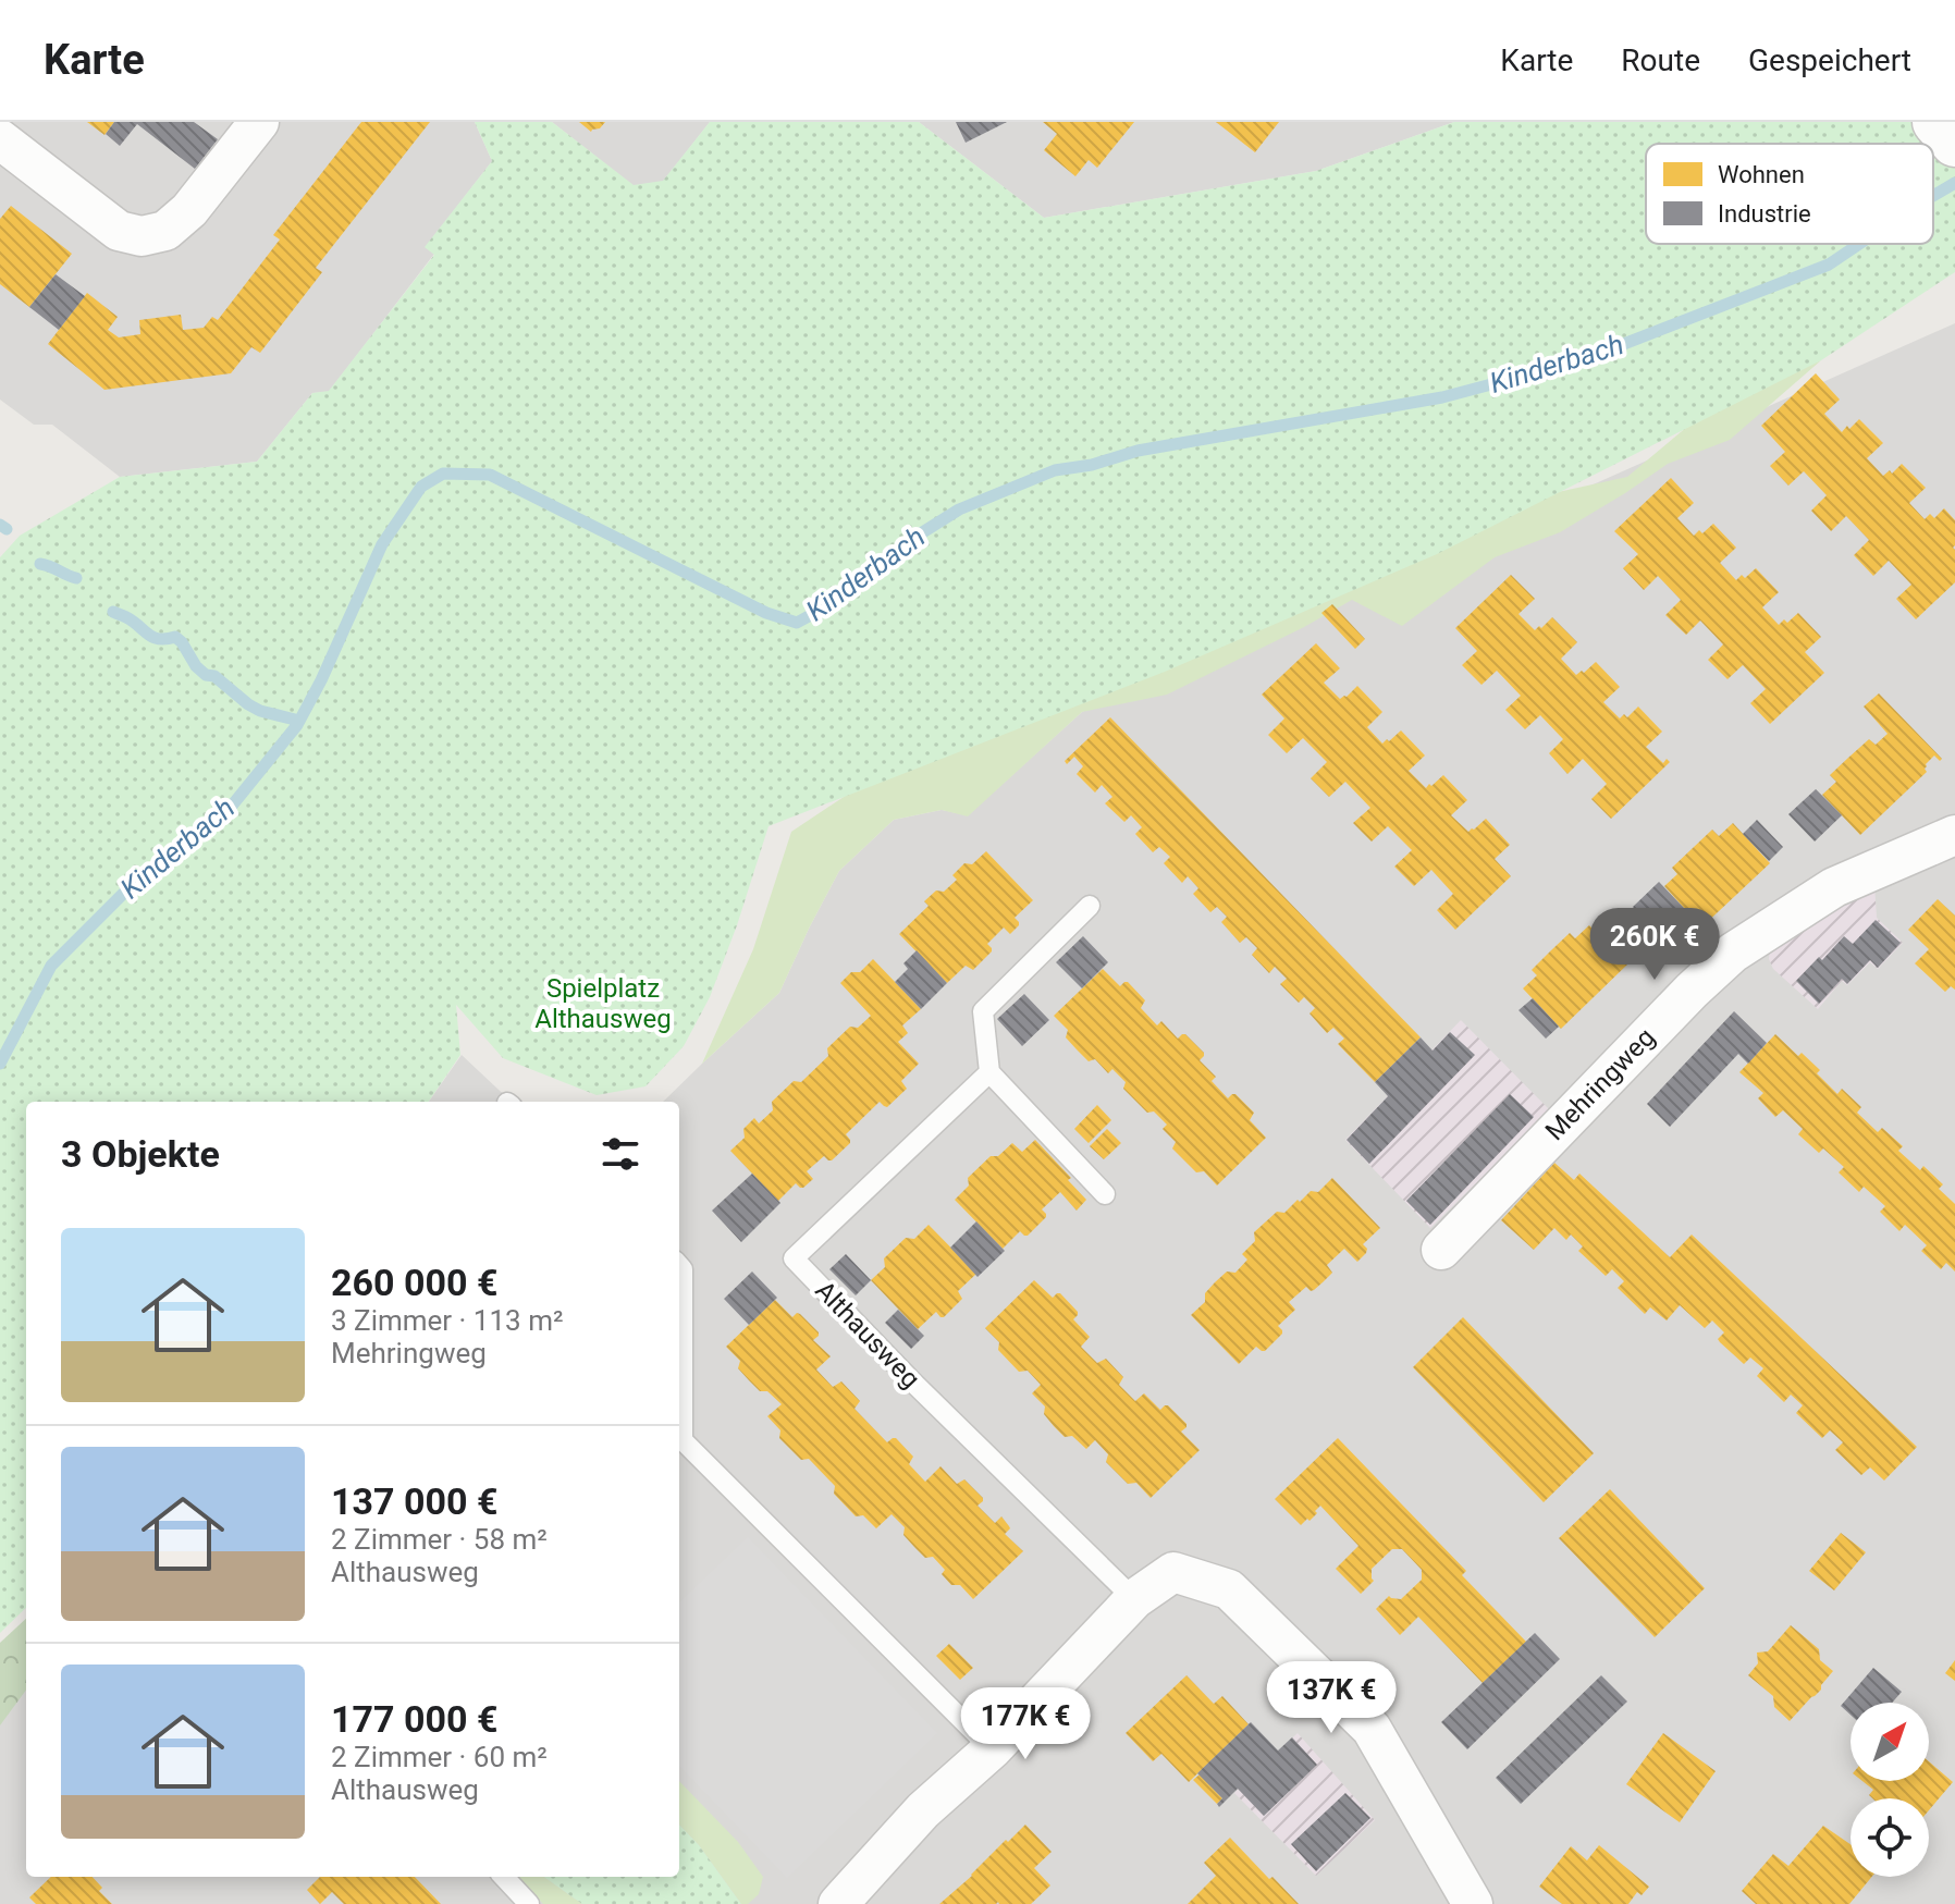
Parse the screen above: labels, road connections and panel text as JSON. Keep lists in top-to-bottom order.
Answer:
{
  "streets": {
    "street": ["Mehringweg"],
    "lane": ["Althausweg"]
  },
  "water": ["Kinderbach"],
  "parks": ["Spielplatz Althausweg"],
  "legend": ["Wohnen", "Industrie"],
  "north": "top right",
  "page": {
    "header": "Karte",
    "nav": ["Karte", "Route", "Gespeichert"],
    "price": ["260K €", "137K €", "177K €"],
    "heading": "3 Objekte",
    "list": [
      {
        "name": "260 000 €",
        "note": "3 Zimmer · 113 m² · Mehringweg"
      },
      {
        "name": "137 000 €",
        "note": "2 Zimmer · 58 m² · Althausweg"
      },
      {
        "name": "177 000 €",
        "note": "2 Zimmer · 60 m² · Althausweg"
      }
    ]
  }
}
